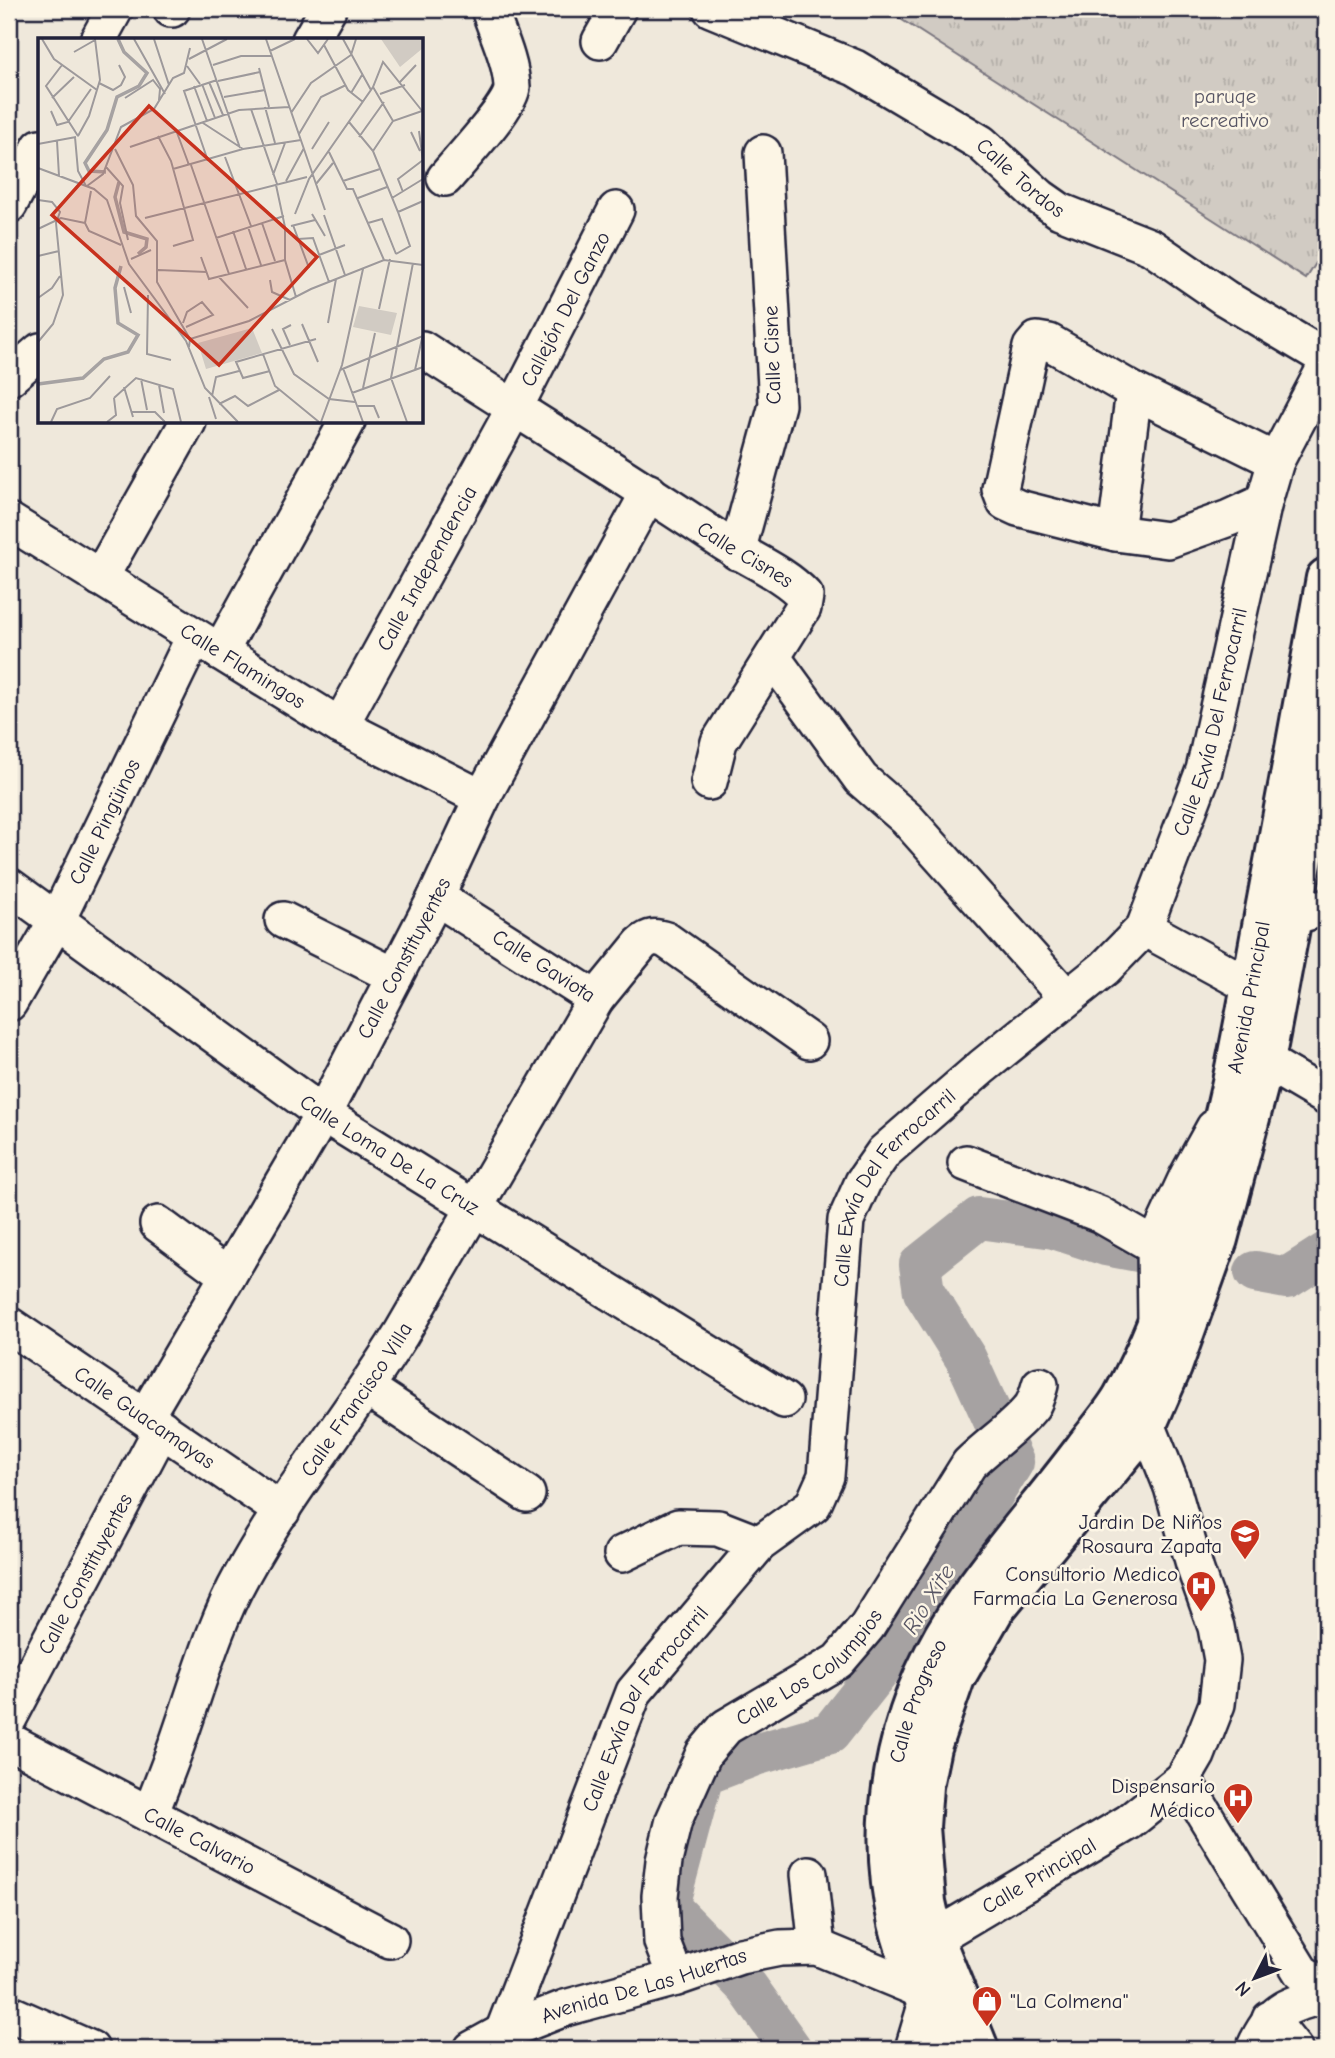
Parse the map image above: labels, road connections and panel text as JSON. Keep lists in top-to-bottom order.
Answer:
{
  "streets": {
    "main road": ["Avenida Principal", "Calle Progreso"],
    "street": [
      "Calle Tordos",
      "Callejón Del Ganzo",
      "Calle Cisne",
      "Calle Cisnes",
      "Calle Independencia",
      "Calle Flamingos",
      "Calle Exvía Del Ferrocarril",
      "Calle Pingüinos",
      "Calle Constituyentes",
      "Calle Gaviota",
      "Calle Loma De La Cruz",
      "Calle Francisco Villa",
      "Calle Guacamayas",
      "Calle Los Columpios",
      "Calle Calvario",
      "Calle Principal",
      "Avenida De Las Huertas"
    ]
  },
  "crossings": [
    ["Callejón Del Ganzo", "Calle Cisnes"],
    ["Callejón Del Ganzo", "Calle Independencia"],
    ["Calle Cisne", "Calle Cisnes"],
    ["Calle Cisnes", "Calle Independencia"],
    ["Calle Cisnes", "Calle Constituyentes"],
    ["Calle Independencia", "Calle Flamingos"],
    ["Calle Flamingos", "Calle Pingüinos"],
    ["Calle Flamingos", "Calle Constituyentes"],
    ["Calle Exvía Del Ferrocarril", "Avenida De Las Huertas"],
    ["Calle Pingüinos", "Calle Loma De La Cruz"],
    ["Calle Constituyentes", "Calle Gaviota"],
    ["Calle Constituyentes", "Calle Loma De La Cruz"],
    ["Calle Constituyentes", "Calle Guacamayas"],
    ["Calle Gaviota", "Calle Francisco Villa"],
    ["Avenida Principal", "Calle Progreso"],
    ["Avenida Principal", "Calle Principal"],
    ["Calle Loma De La Cruz", "Calle Francisco Villa"],
    ["Calle Francisco Villa", "Calle Guacamayas"],
    ["Calle Francisco Villa", "Calle Calvario"],
    ["Calle Los Columpios", "Avenida De Las Huertas"],
    ["Calle Progreso", "Calle Principal"]
  ],
  "water": ["Rio Xite"],
  "parks": ["paruqe recreativo"],
  "places": {
    "school or university": ["Jardin De Niños Rosaura Zapata"],
    "hospital": ["Consultorio Medico Farmacia La Generosa", "Dispensario Médico"],
    "shop": ["\"La Colmena\""]
  },
  "north": "bottom left"
}
